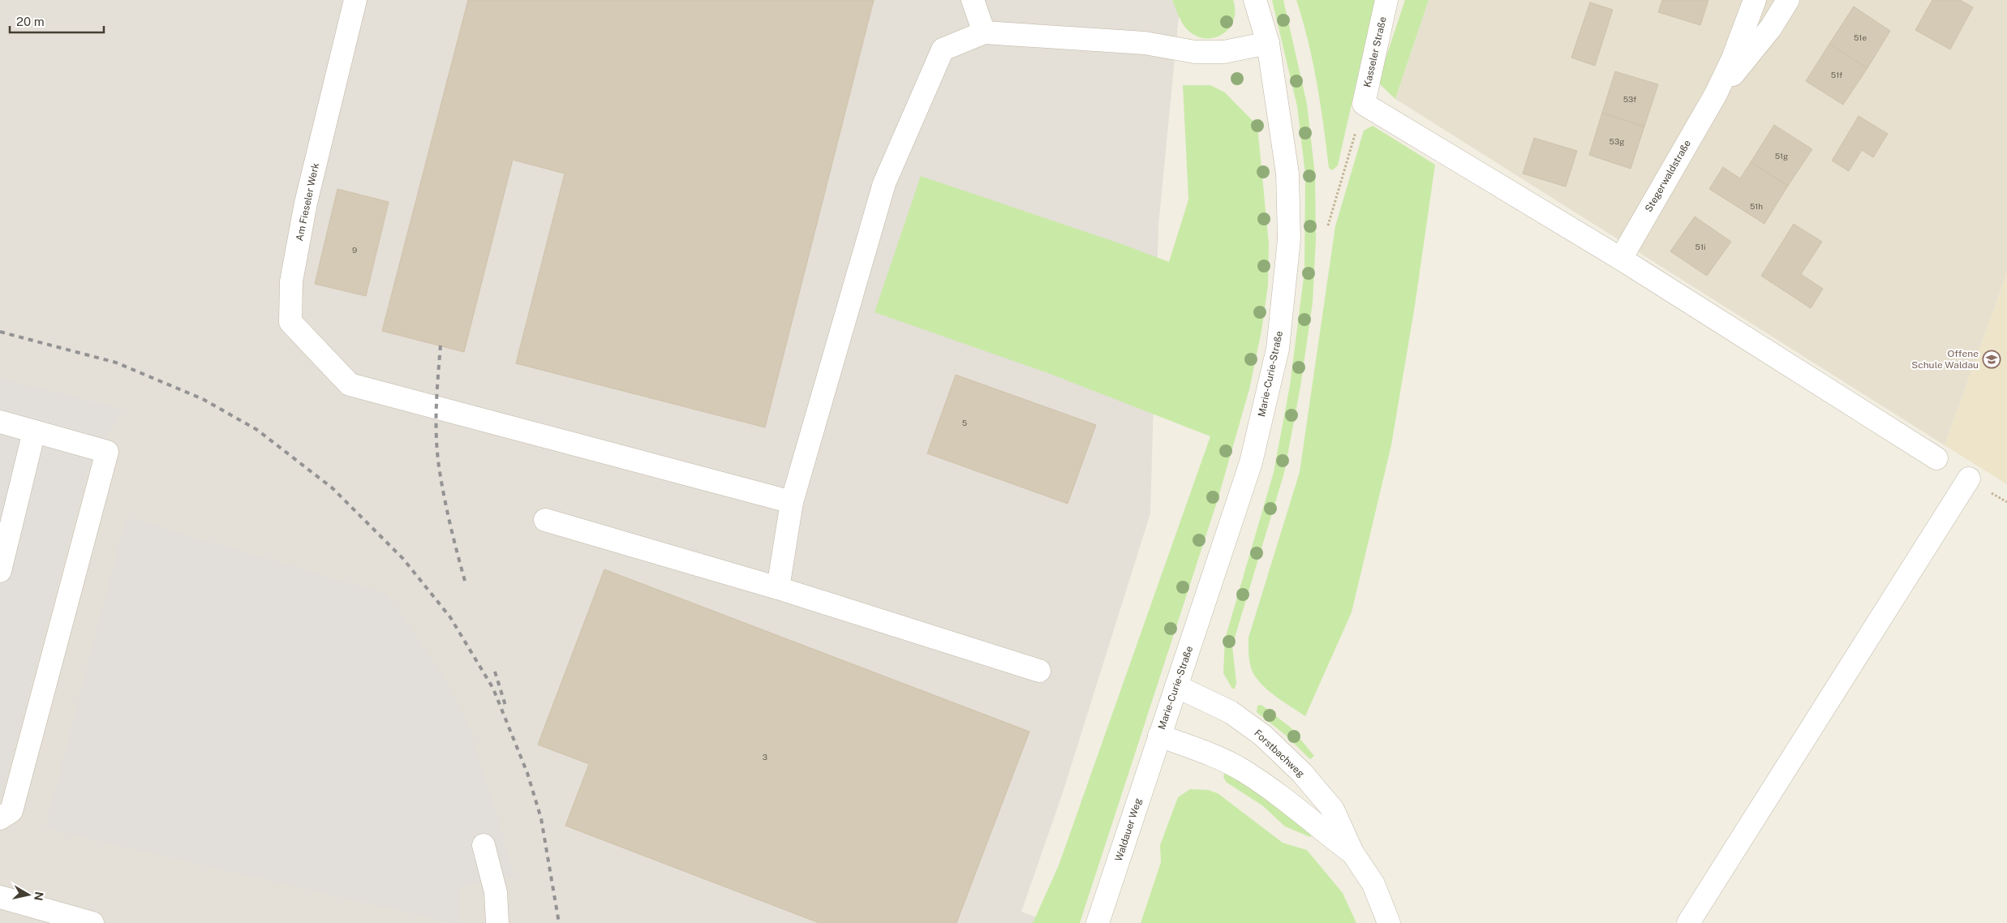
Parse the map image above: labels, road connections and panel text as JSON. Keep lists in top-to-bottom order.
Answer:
{
  "streets": {
    "street": [
      "Kasseler Straße",
      "Stegerwaldstraße",
      "Am Fieseler Werk",
      "Marie-Curie-Straße",
      "Forstbachweg",
      "Waldauer Weg"
    ]
  },
  "crossings": [
    ["Marie-Curie-Straße", "Forstbachweg"],
    ["Marie-Curie-Straße", "Waldauer Weg"],
    ["Forstbachweg", "Waldauer Weg"]
  ],
  "places": {
    "school or university": ["Offene Schule Waldau"]
  },
  "house_numbers": [
    "51e",
    "51f",
    "53f",
    "53g",
    "51g",
    "51h",
    "51i",
    "9",
    "5",
    "3"
  ],
  "scale_bar": "20 m",
  "north": "right"
}
